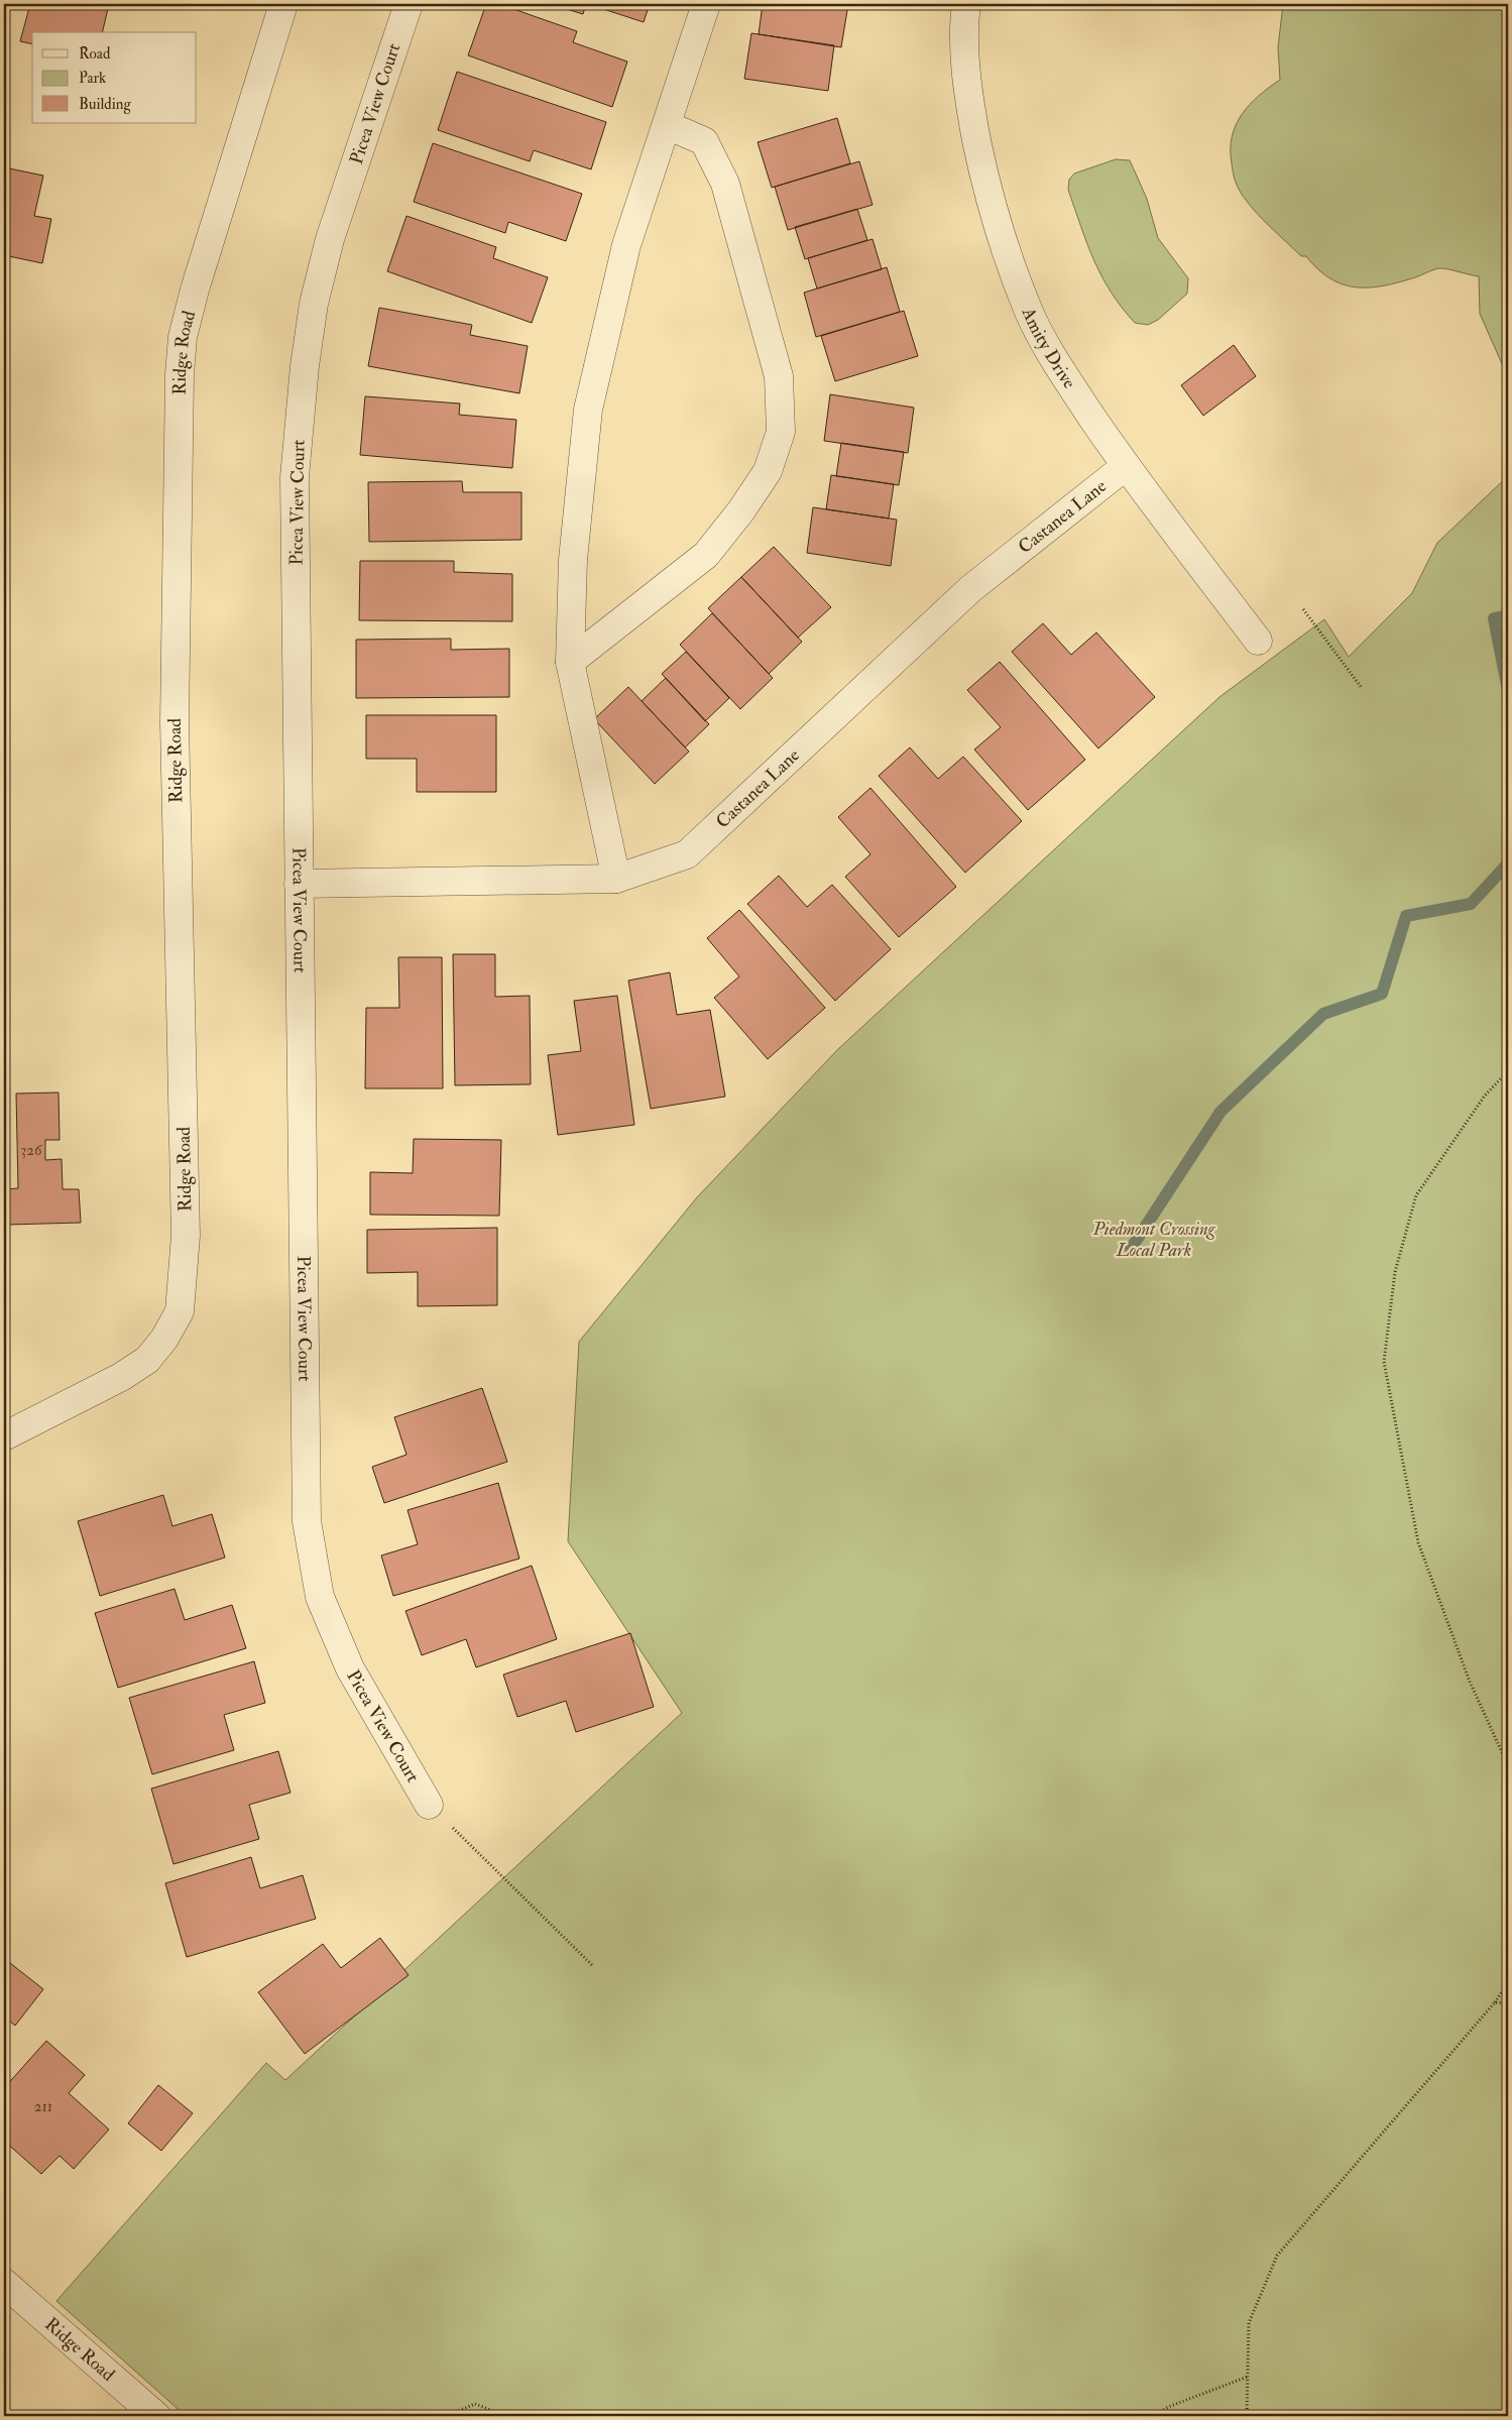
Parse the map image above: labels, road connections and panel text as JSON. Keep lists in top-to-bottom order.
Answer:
{
  "streets": {
    "street": [
      "Picea View Court",
      "Amity Drive",
      "Ridge Road",
      "Castanea Lane"
    ]
  },
  "crossings": [
    ["Picea View Court", "Castanea Lane"],
    ["Amity Drive", "Castanea Lane"]
  ],
  "parks": ["Piedmont Crossing Local Park"],
  "house_numbers": ["326", "211"],
  "legend": ["Road", "Park", "Building"]
}
